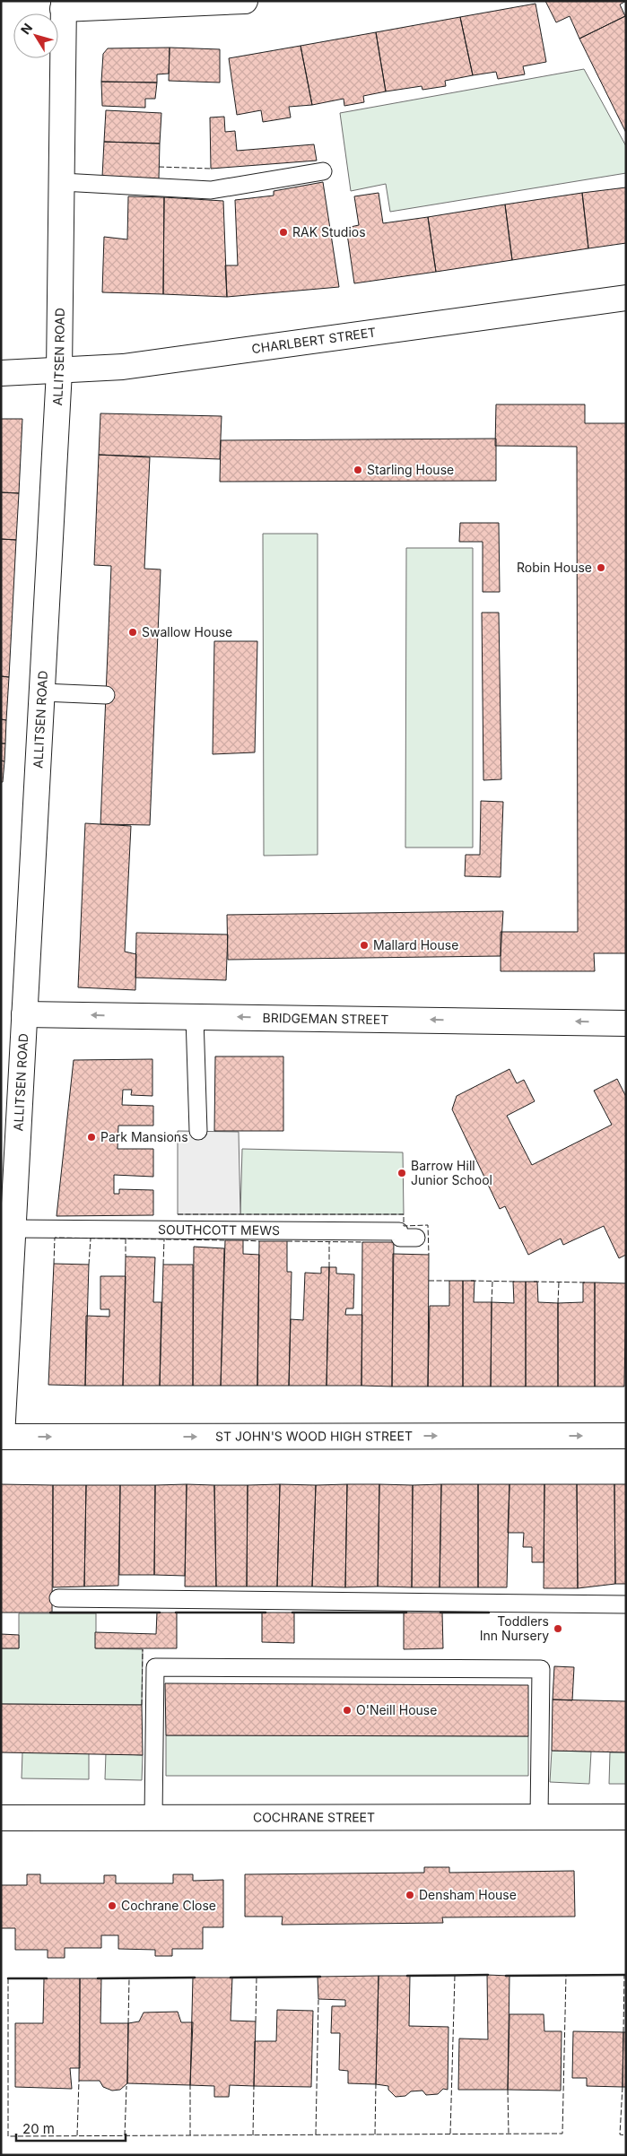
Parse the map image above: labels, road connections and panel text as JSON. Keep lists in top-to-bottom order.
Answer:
{
  "streets": {
    "street": [
      "CHARLBERT STREET",
      "ALLITSEN ROAD",
      "BRIDGEMAN STREET",
      "ST JOHN'S WOOD HIGH STREET",
      "COCHRANE STREET"
    ],
    "lane": ["SOUTHCOTT MEWS"]
  },
  "crossings": [
    ["CHARLBERT STREET", "ALLITSEN ROAD"],
    ["ALLITSEN ROAD", "BRIDGEMAN STREET"],
    ["ALLITSEN ROAD", "SOUTHCOTT MEWS"],
    ["ALLITSEN ROAD", "ST JOHN'S WOOD HIGH STREET"]
  ],
  "one_way": ["BRIDGEMAN STREET", "ST JOHN'S WOOD HIGH STREET"],
  "places": [
    "RAK Studios",
    "Starling House",
    "Robin House",
    "Swallow House",
    "Mallard House",
    "Park Mansions",
    "Barrow Hill Junior School",
    "Toddlers Inn Nursery",
    "O'Neill House",
    "Densham House",
    "Cochrane Close"
  ],
  "scale_bar": "20 m",
  "north": "top left"
}
